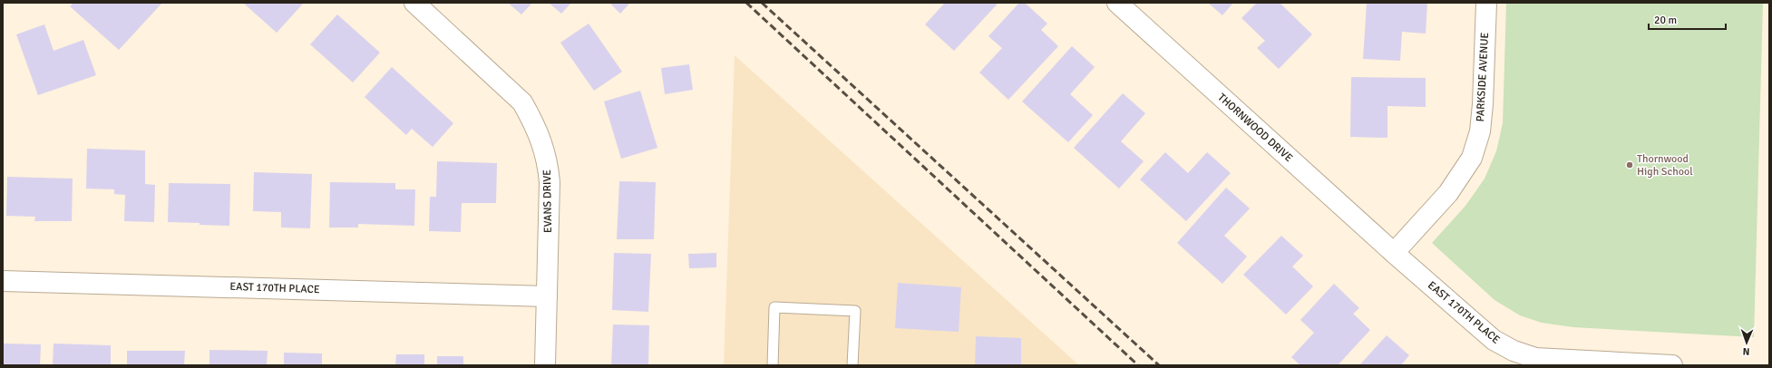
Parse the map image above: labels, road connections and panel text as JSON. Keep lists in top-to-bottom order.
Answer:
{
  "streets": {
    "street": [
      "PARKSIDE AVENUE",
      "THORNWOOD DRIVE",
      "EVANS DRIVE",
      "EAST 170TH PLACE"
    ]
  },
  "crossings": [
    ["PARKSIDE AVENUE", "THORNWOOD DRIVE"],
    ["PARKSIDE AVENUE", "EAST 170TH PLACE"],
    ["THORNWOOD DRIVE", "EAST 170TH PLACE"],
    ["EVANS DRIVE", "EAST 170TH PLACE"]
  ],
  "places": ["Thornwood High School"],
  "scale_bar": "20 m",
  "north": "bottom"
}
